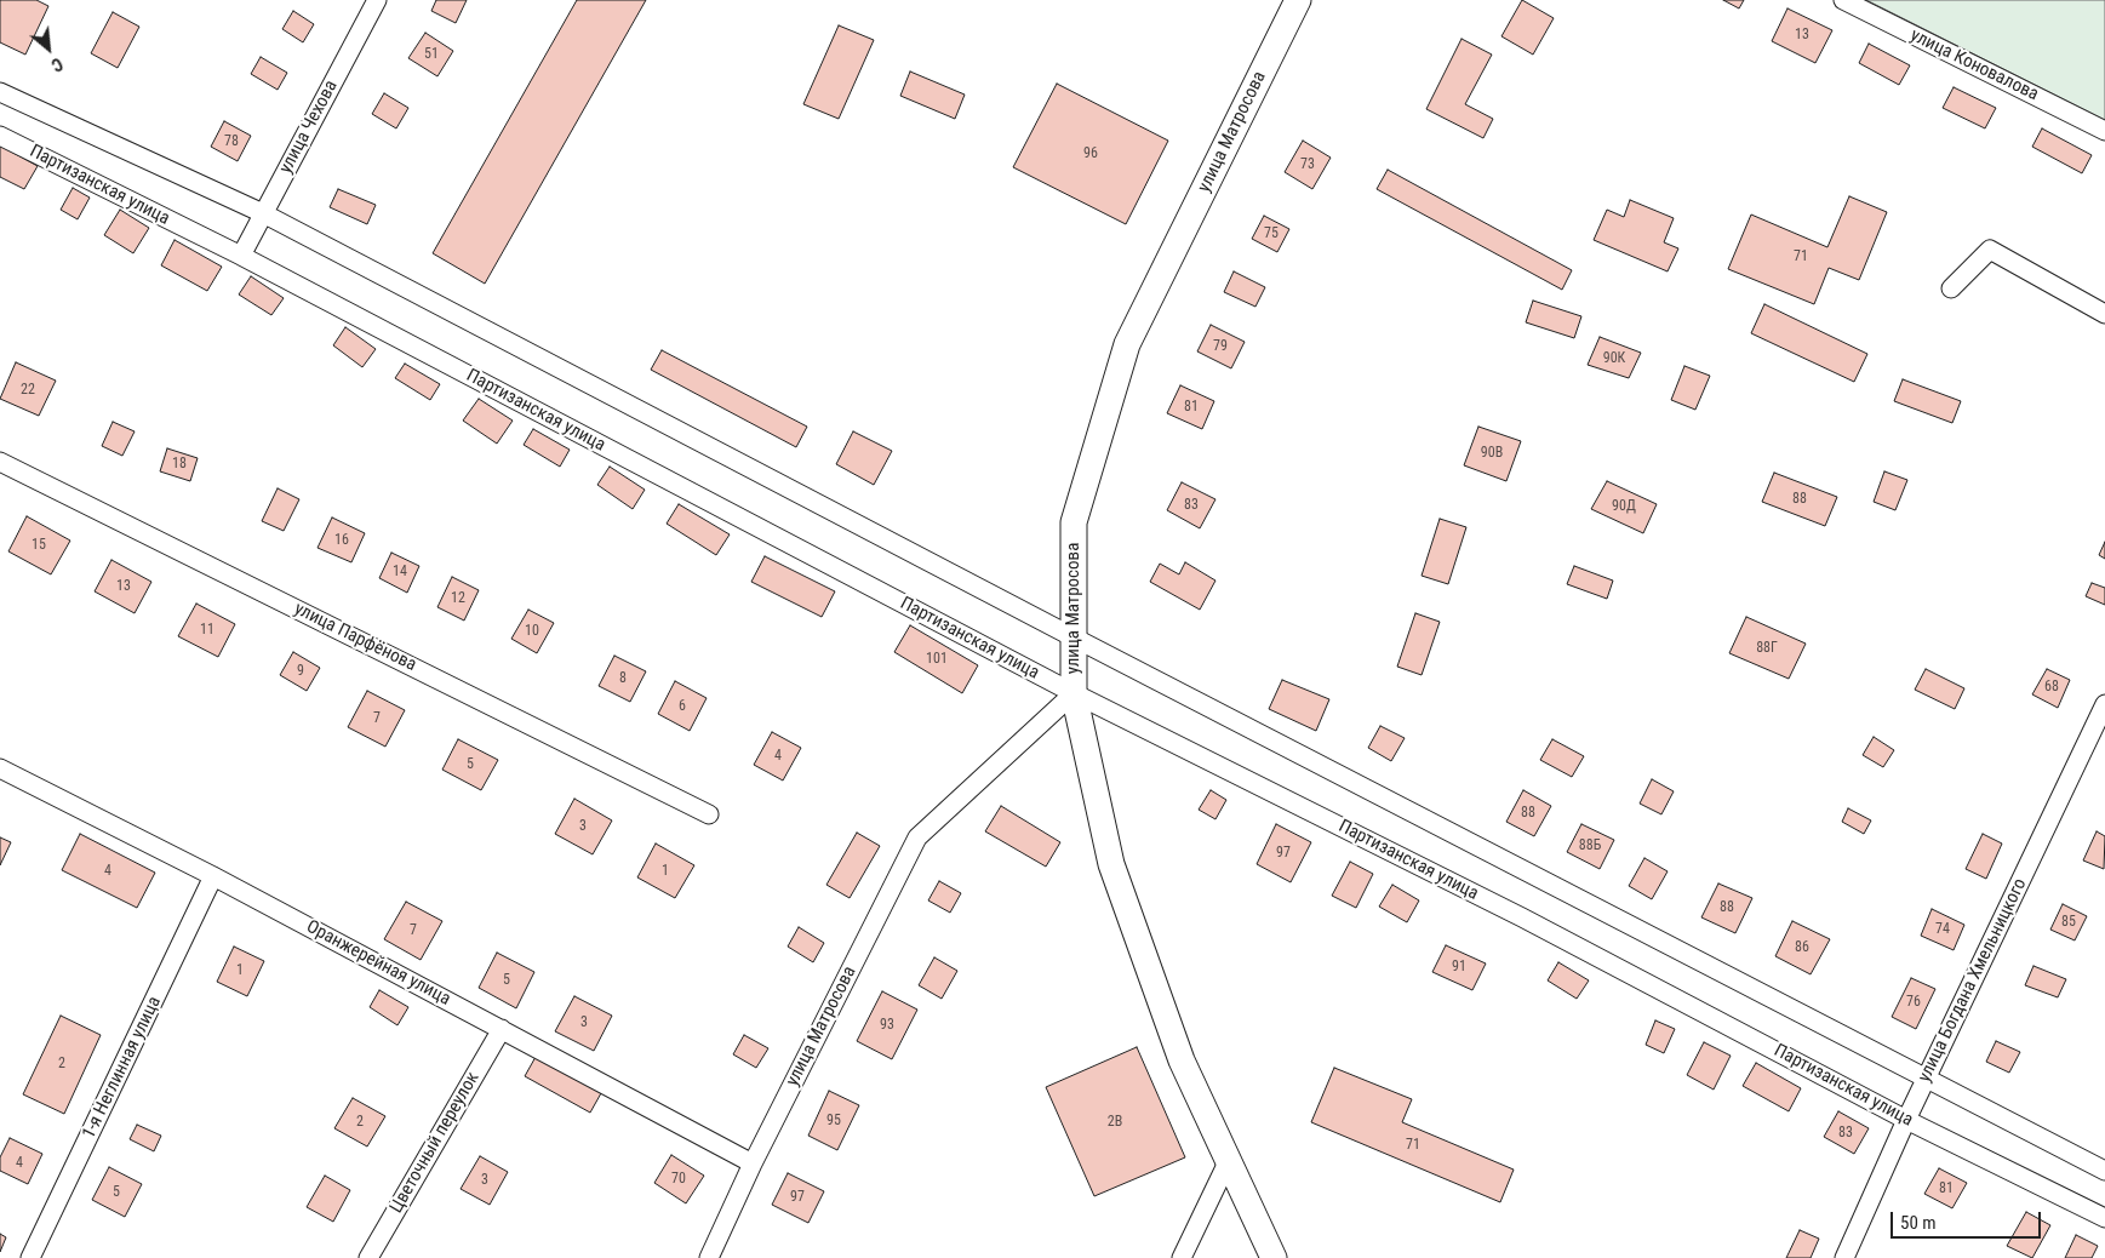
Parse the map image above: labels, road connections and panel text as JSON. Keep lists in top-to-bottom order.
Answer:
{
  "streets": {
    "main road": ["улица Матросова"],
    "street": [
      "улица Коновалова",
      "улица Чехова",
      "Партизанская улица",
      "улица Парфёнова",
      "Оранжерейная улица",
      "улица Богдана Хмельницкого",
      "1-я Неглинная улица",
      "Цветочный переулок"
    ]
  },
  "crossings": [
    ["улица Чехова", "Партизанская улица"],
    ["улица Матросова", "Партизанская улица"],
    ["улица Матросова", "Оранжерейная улица"],
    ["Партизанская улица", "улица Богдана Хмельницкого"],
    ["Оранжерейная улица", "1-я Неглинная улица"],
    ["Оранжерейная улица", "Цветочный переулок"]
  ],
  "house_numbers": [
    "13",
    "51",
    "78",
    "96",
    "73",
    "75",
    "71",
    "79",
    "90К",
    "22",
    "81",
    "90В",
    "18",
    "88",
    "83",
    "90Д",
    "16",
    "15",
    "14",
    "13",
    "12",
    "11",
    "10",
    "88Г",
    "101",
    "9",
    "8",
    "68",
    "6",
    "7",
    "4",
    "5",
    "88",
    "3",
    "88Б",
    "97",
    "4",
    "1",
    "88",
    "85",
    "74",
    "7",
    "86",
    "91",
    "1",
    "5",
    "76",
    "3",
    "93",
    "2",
    "95",
    "2",
    "2В",
    "83",
    "71",
    "4",
    "70",
    "3",
    "81",
    "5",
    "97"
  ],
  "scale_bar": "50 m",
  "north": "bottom right"
}
